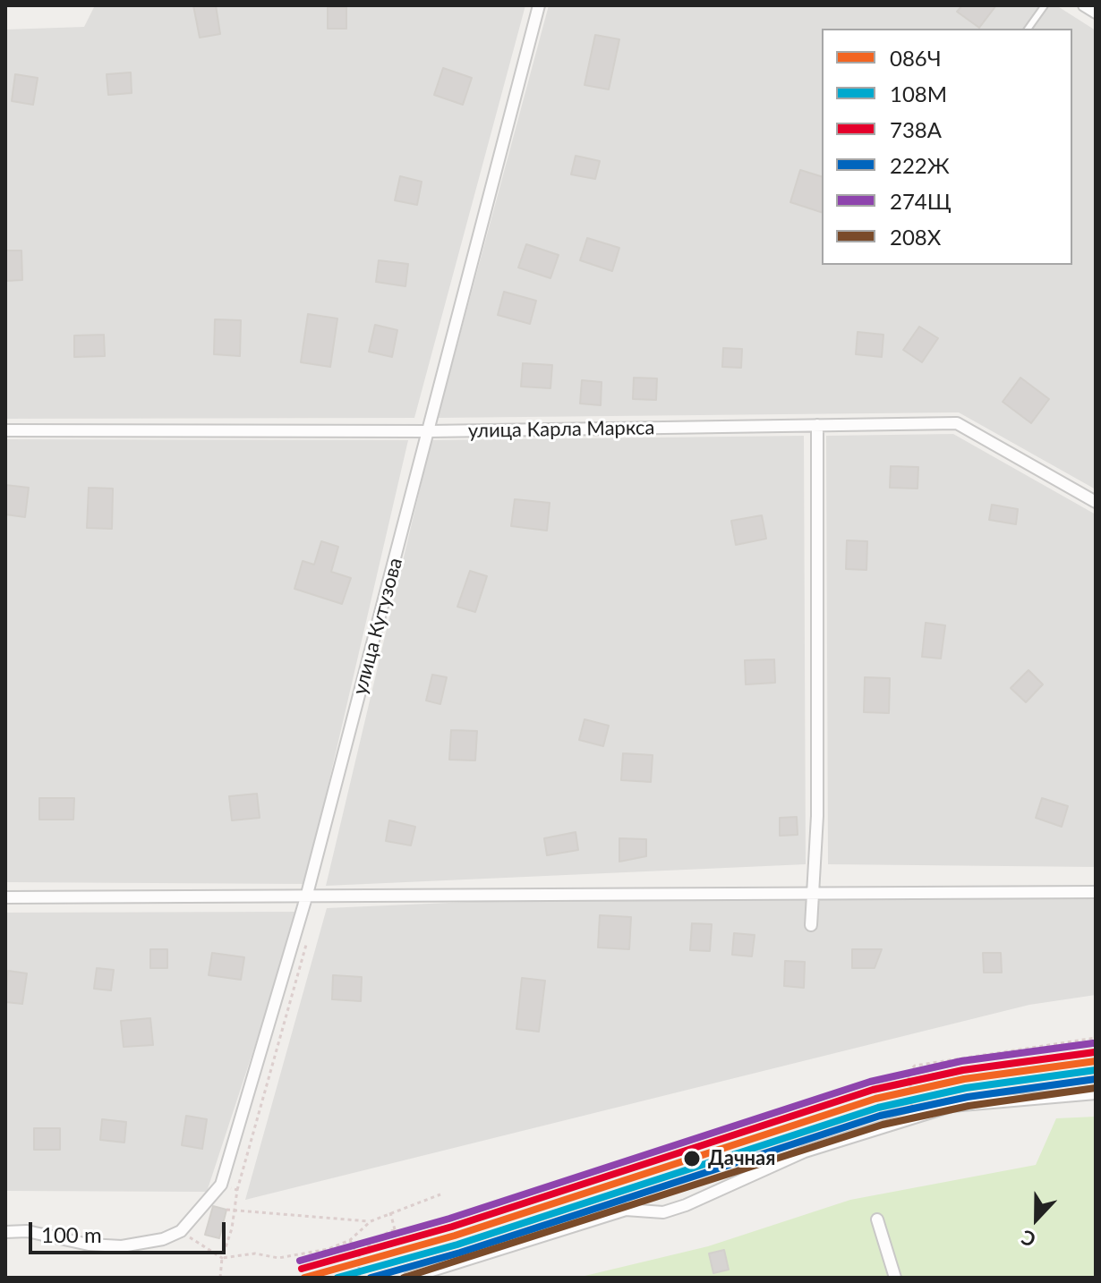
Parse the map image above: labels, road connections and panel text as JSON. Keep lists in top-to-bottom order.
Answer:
{
  "streets": {
    "street": ["улица Карла Маркса", "улица Кутузова"]
  },
  "crossings": [
    ["улица Карла Маркса", "улица Кутузова"]
  ],
  "places": ["Дачная"],
  "lines": [
    "transit line 274Щ",
    "transit line 738А",
    "transit line 086Ч",
    "transit line 108М",
    "transit line 222Ж",
    "transit line 208Х"
  ],
  "legend": [
    "086Ч",
    "108М",
    "738А",
    "222Ж",
    "274Щ",
    "208Х"
  ],
  "scale_bar": "100 m",
  "north": "bottom"
}
